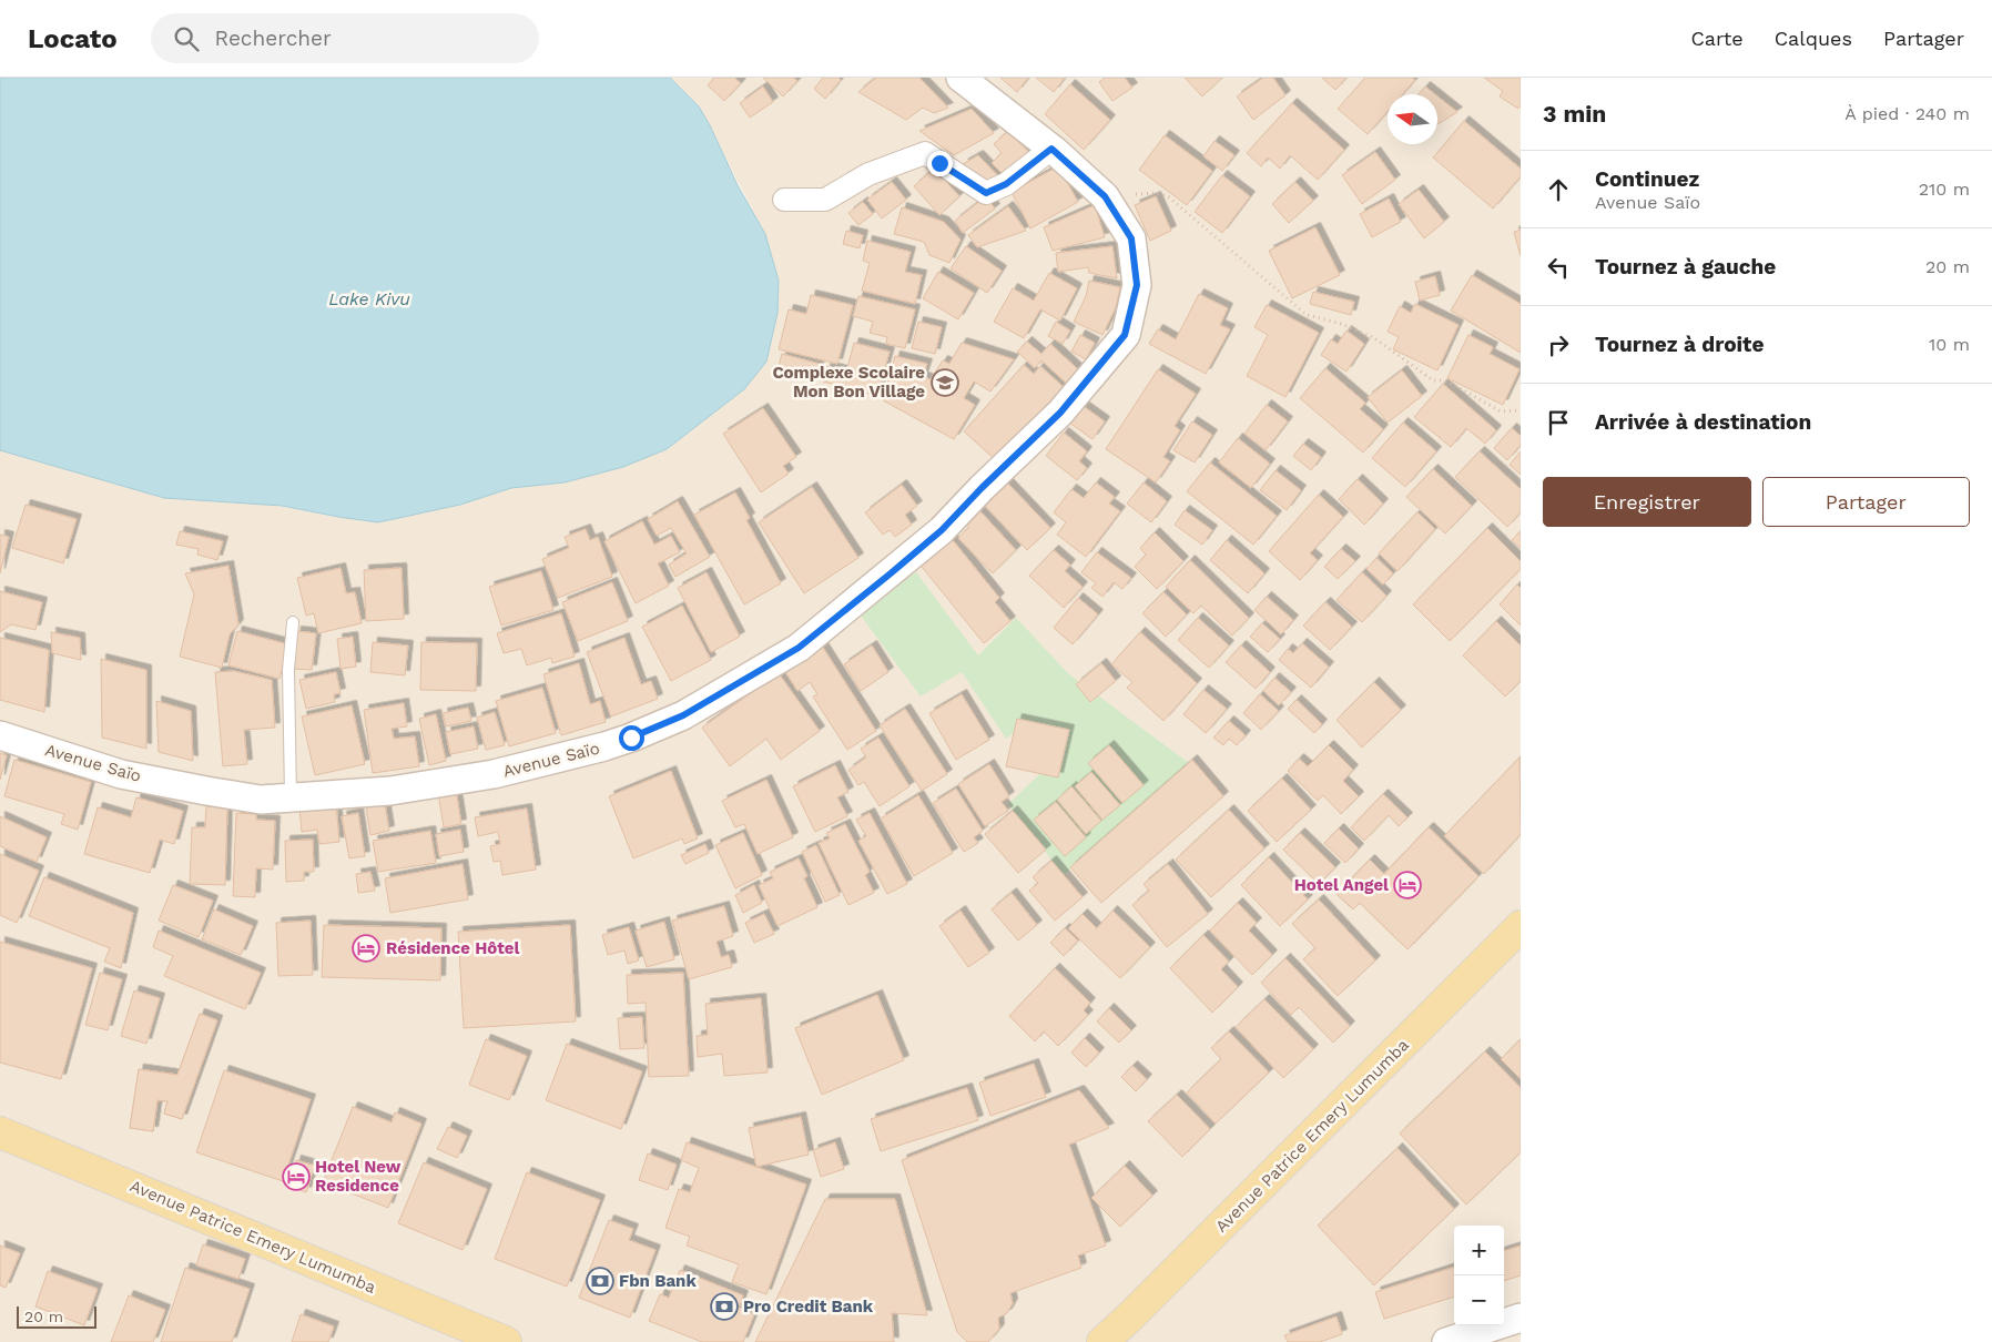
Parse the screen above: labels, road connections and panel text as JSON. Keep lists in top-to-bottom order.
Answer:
{
  "streets": {
    "main road": ["Avenue Patrice Emery Lumumba"],
    "street": ["Avenue Saïo"]
  },
  "water": ["Lake Kivu"],
  "places": {
    "school or university": ["Complexe Scolaire Mon Bon Village"],
    "hotel": ["Hotel Angel", "Résidence Hôtel", "Hotel New Residence"],
    "bank": ["Fbn Bank", "Pro Credit Bank"]
  },
  "scale_bar": "20 m",
  "north": "left",
  "page": {
    "header": "Locato",
    "search": "Rechercher",
    "nav": ["Carte", "Calques", "Partager"],
    "heading": ["3 min", "À pied · 240 m"],
    "list": [
      ["Continuez", "Avenue Saïo", "210 m"],
      ["Tournez à gauche", "20 m"],
      ["Tournez à droite", "10 m"],
      "Arrivée à destination"
    ],
    "buttons": ["Enregistrer", "Partager"],
    "map_buttons": ["+", "−"],
    "scale": "20 m"
  }
}
